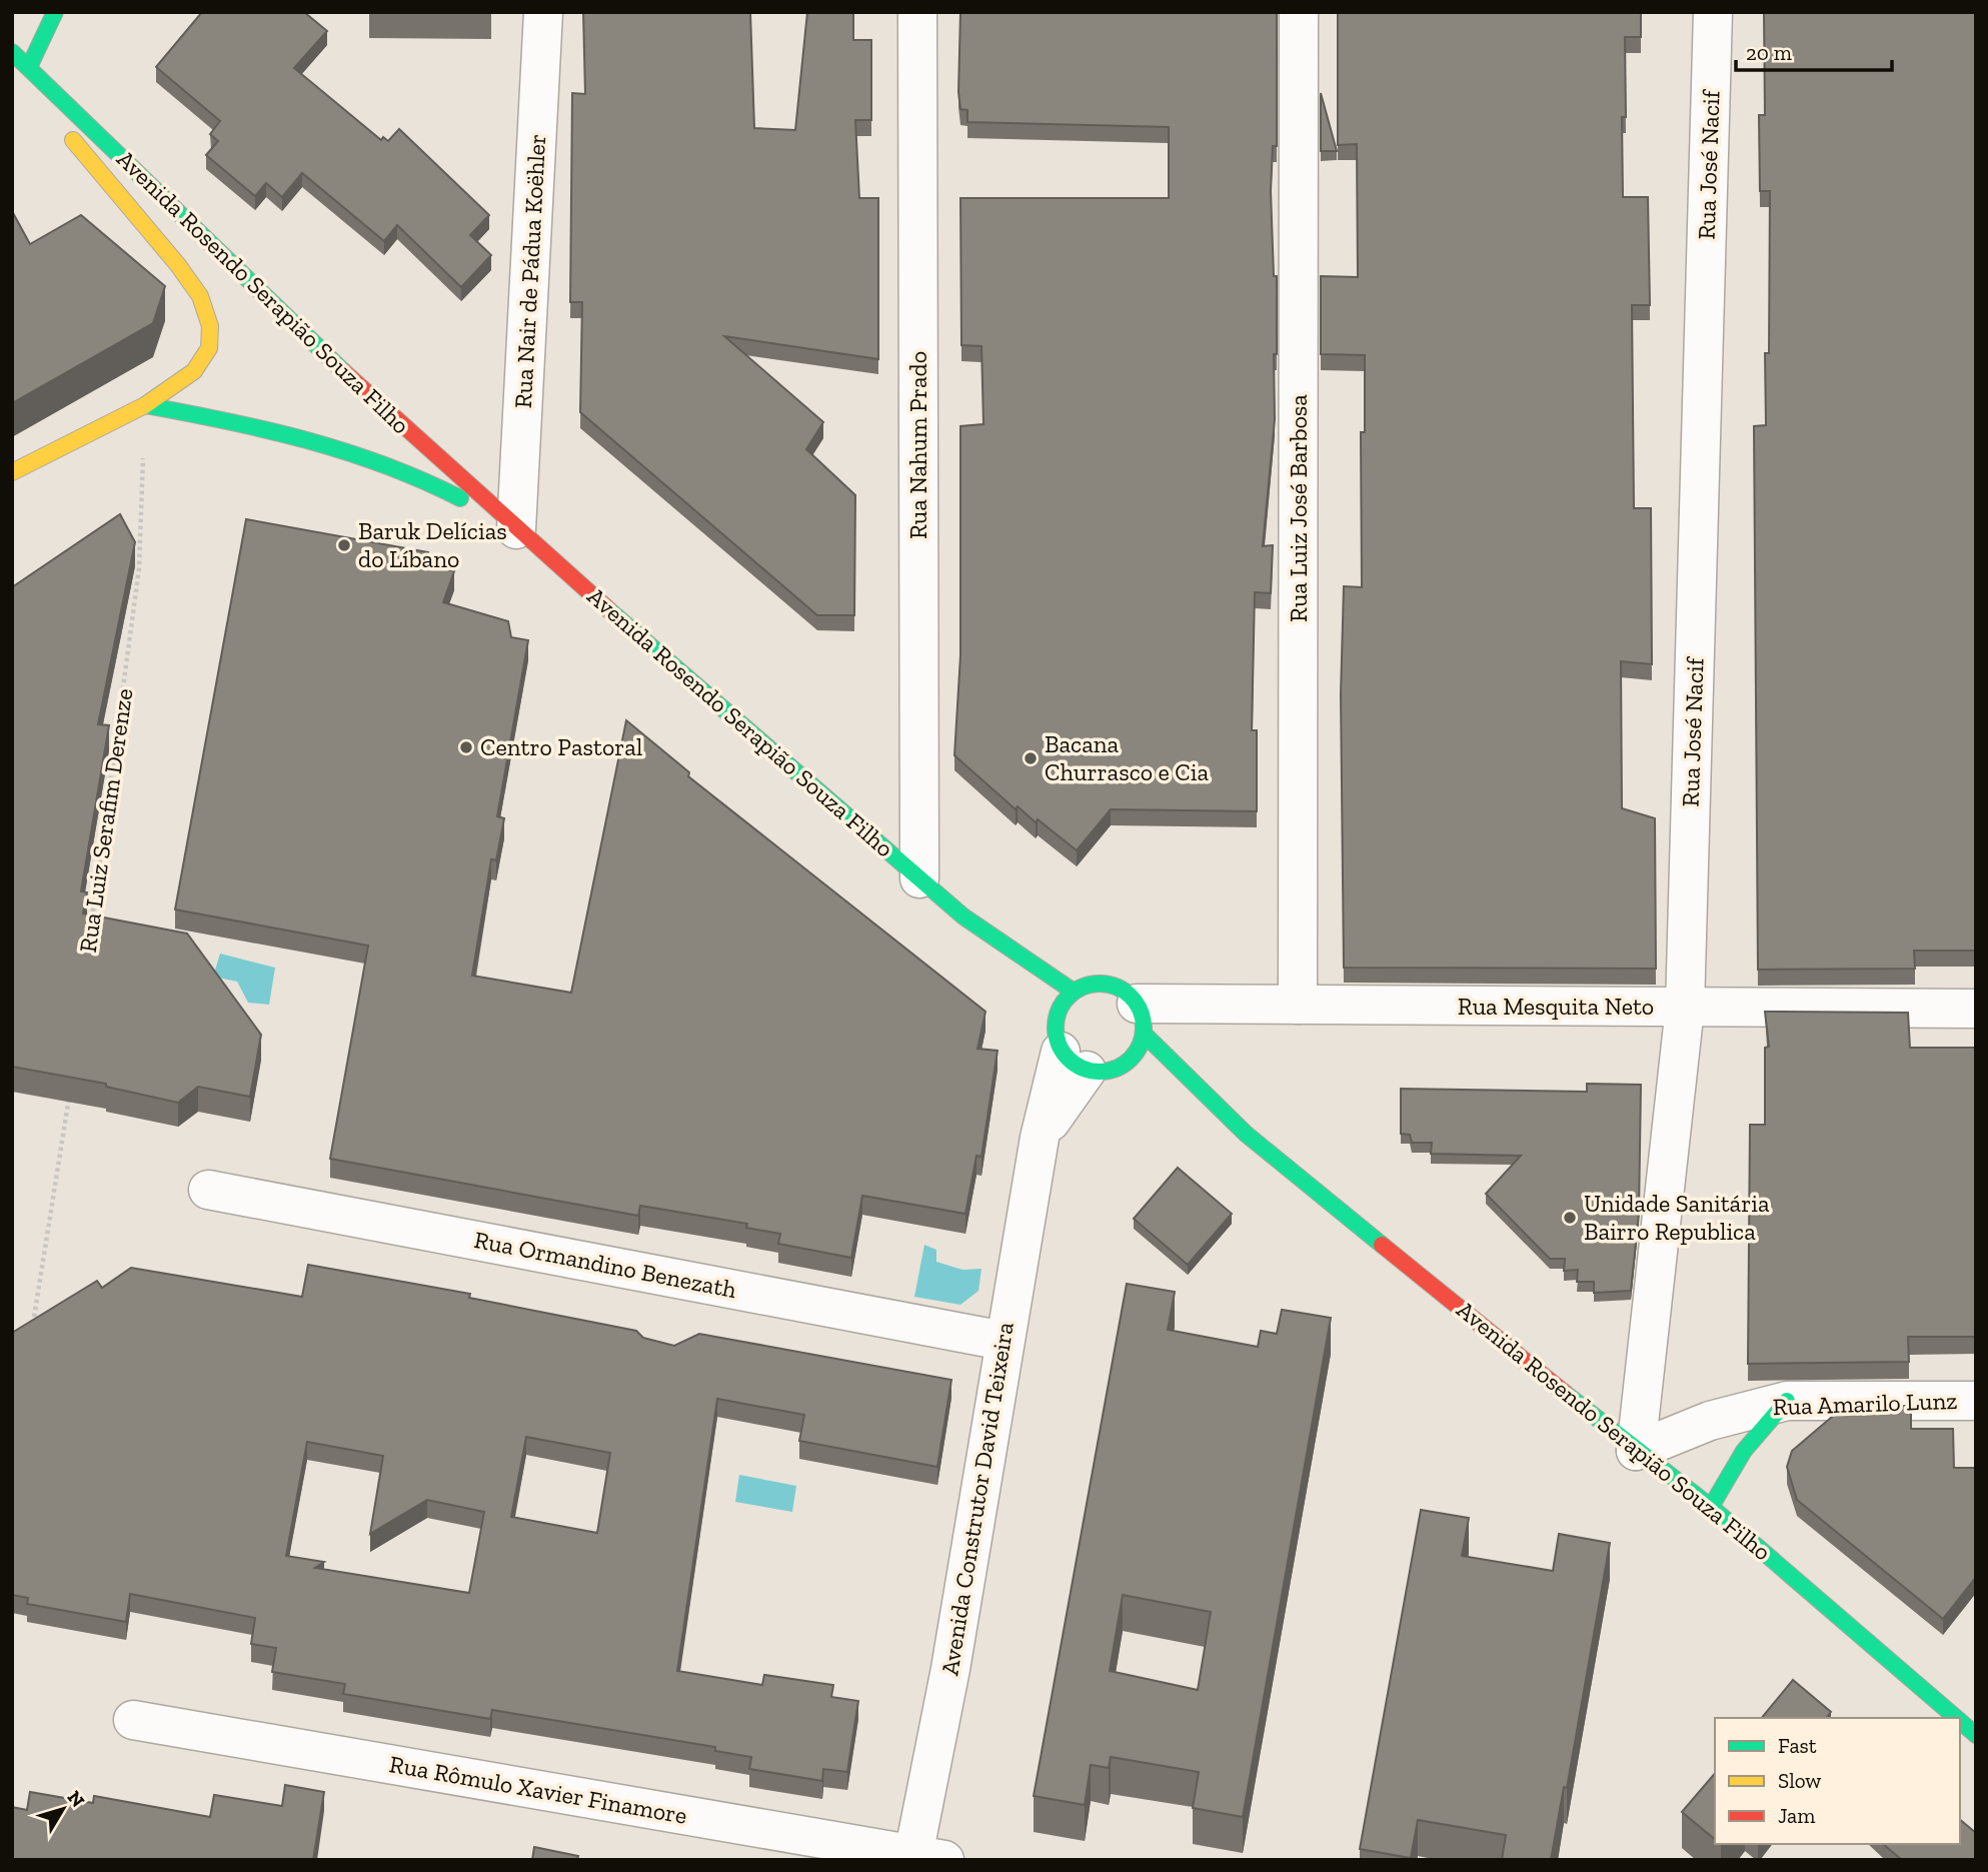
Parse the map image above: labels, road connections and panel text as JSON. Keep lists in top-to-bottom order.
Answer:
{
  "streets": {
    "street": [
      "Rua José Nacif",
      "Rua Nair de Pádua Koëhler",
      "Avenida Rosendo Serapião Souza Filho",
      "Rua Nahum Prado",
      "Rua Luiz José Barbosa",
      "Rua Mesquita Neto",
      "Rua Ormandino Benezath",
      "Rua Amarilo Lunz",
      "Avenida Construtor David Teixeira",
      "Rua Rômulo Xavier Finamore"
    ],
    "path": ["Rua Luiz Serafim Derenze"]
  },
  "crossings": [
    ["Rua José Nacif", "Avenida Rosendo Serapião Souza Filho"],
    ["Rua José Nacif", "Rua Mesquita Neto"],
    ["Rua José Nacif", "Rua Amarilo Lunz"],
    ["Rua Nair de Pádua Koëhler", "Avenida Rosendo Serapião Souza Filho"],
    ["Avenida Rosendo Serapião Souza Filho", "Rua Nahum Prado"],
    ["Avenida Rosendo Serapião Souza Filho", "Rua Luiz Serafim Derenze"],
    ["Avenida Rosendo Serapião Souza Filho", "Rua Mesquita Neto"],
    ["Avenida Rosendo Serapião Souza Filho", "Rua Amarilo Lunz"],
    ["Avenida Rosendo Serapião Souza Filho", "Avenida Construtor David Teixeira"],
    ["Rua Luiz José Barbosa", "Rua Mesquita Neto"],
    ["Rua Mesquita Neto", "Avenida Construtor David Teixeira"],
    ["Rua Ormandino Benezath", "Avenida Construtor David Teixeira"],
    ["Avenida Construtor David Teixeira", "Rua Rômulo Xavier Finamore"]
  ],
  "places": [
    "Baruk Delícias do Líbano",
    "Centro Pastoral",
    "Bacana Churrasco e Cia",
    "Unidade Sanitária Bairro Republica"
  ],
  "legend": ["Fast", "Slow", "Jam"],
  "scale_bar": "20 m",
  "north": "top right"
}
